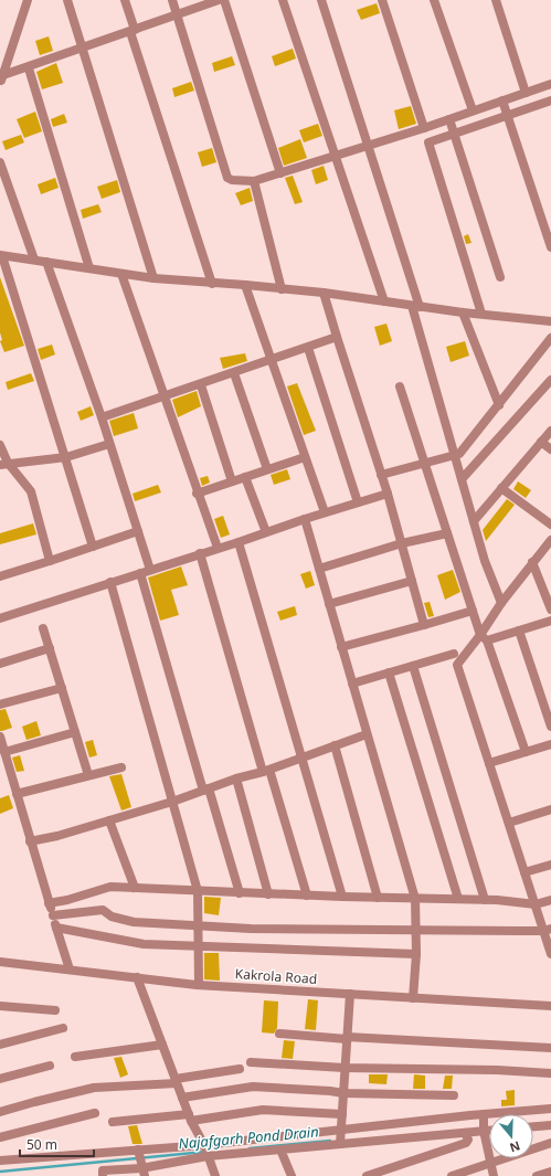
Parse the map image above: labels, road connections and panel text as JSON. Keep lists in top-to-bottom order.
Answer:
{
  "streets": {
    "street": ["Kakrola Road"]
  },
  "water": ["Najafgarh Pond Drain"],
  "scale_bar": "50 m",
  "north": "bottom"
}
